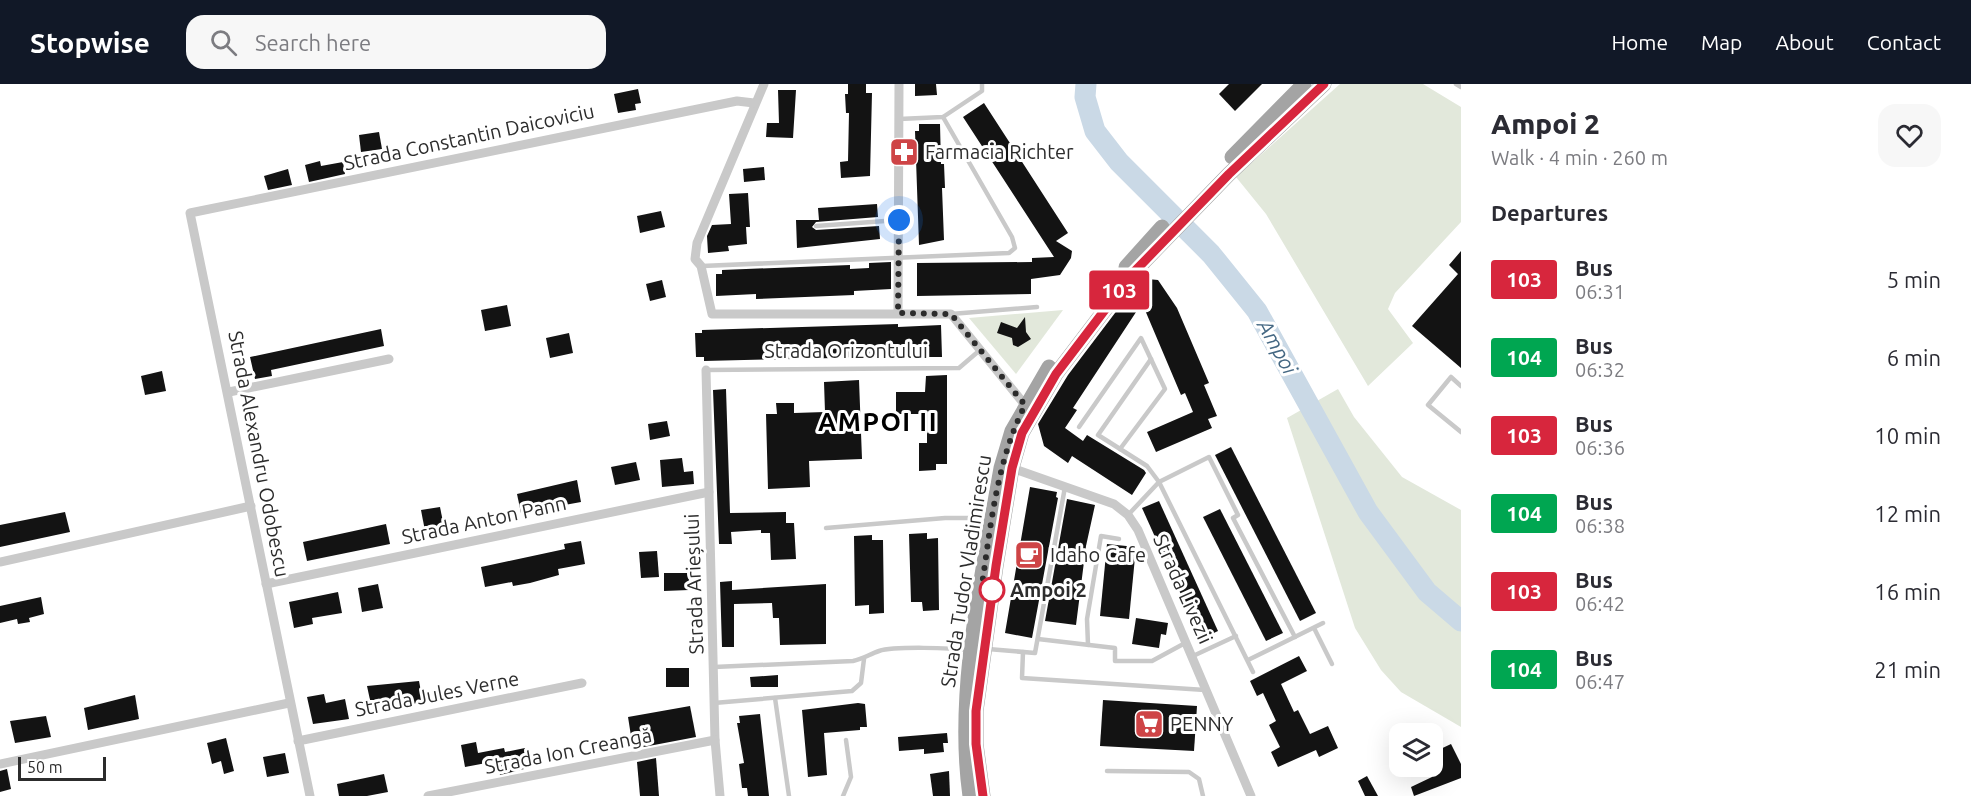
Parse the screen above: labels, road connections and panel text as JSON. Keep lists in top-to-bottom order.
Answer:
{
  "streets": {
    "main road": ["Strada Tudor Vladimirescu"],
    "street": [
      "Strada Constantin Daicoviciu",
      "Strada Orizontului",
      "Strada Alexandru Odobescu",
      "Strada Anton Pann",
      "Strada Arieșului",
      "Strada Livezii",
      "Strada Jules Verne",
      "Strada Ion Creangă"
    ]
  },
  "crossings": [
    ["Strada Constantin Daicoviciu", "Strada Alexandru Odobescu"],
    ["Strada Orizontului", "Strada Arieșului"],
    ["Strada Alexandru Odobescu", "Strada Anton Pann"],
    ["Strada Alexandru Odobescu", "Strada Jules Verne"],
    ["Strada Anton Pann", "Strada Arieșului"],
    ["Strada Tudor Vladimirescu", "Strada Livezii"],
    ["Strada Arieșului", "Strada Ion Creangă"]
  ],
  "districts": ["AMPOI II"],
  "water": ["Ampoi"],
  "places": {
    "pharmacy": ["Farmacia Richter"],
    "cafe": ["Idaho Cafe"],
    "other": ["Ampoi 2"],
    "supermarket": ["PENNY"]
  },
  "lines": ["bus line 103"],
  "scale_bar": "50 m",
  "page": {
    "header": "Stopwise",
    "search": "Search here",
    "nav": [
      "Home",
      "Map",
      "About",
      "Contact"
    ],
    "on_map": "103",
    "heading": [
      ["Ampoi 2", "Walk · 4 min · 260 m"],
      "Departures"
    ],
    "list": [
      {
        "mark": "103",
        "name": "Bus",
        "note": "06:31",
        "value": "5 min"
      },
      {
        "mark": "104",
        "name": "Bus",
        "note": "06:32",
        "value": "6 min"
      },
      {
        "mark": "103",
        "name": "Bus",
        "note": "06:36",
        "value": "10 min"
      },
      {
        "mark": "104",
        "name": "Bus",
        "note": "06:38",
        "value": "12 min"
      },
      {
        "mark": "103",
        "name": "Bus",
        "note": "06:42",
        "value": "16 min"
      },
      {
        "mark": "104",
        "name": "Bus",
        "note": "06:47",
        "value": "21 min"
      }
    ],
    "scale": "50 m"
  }
}
